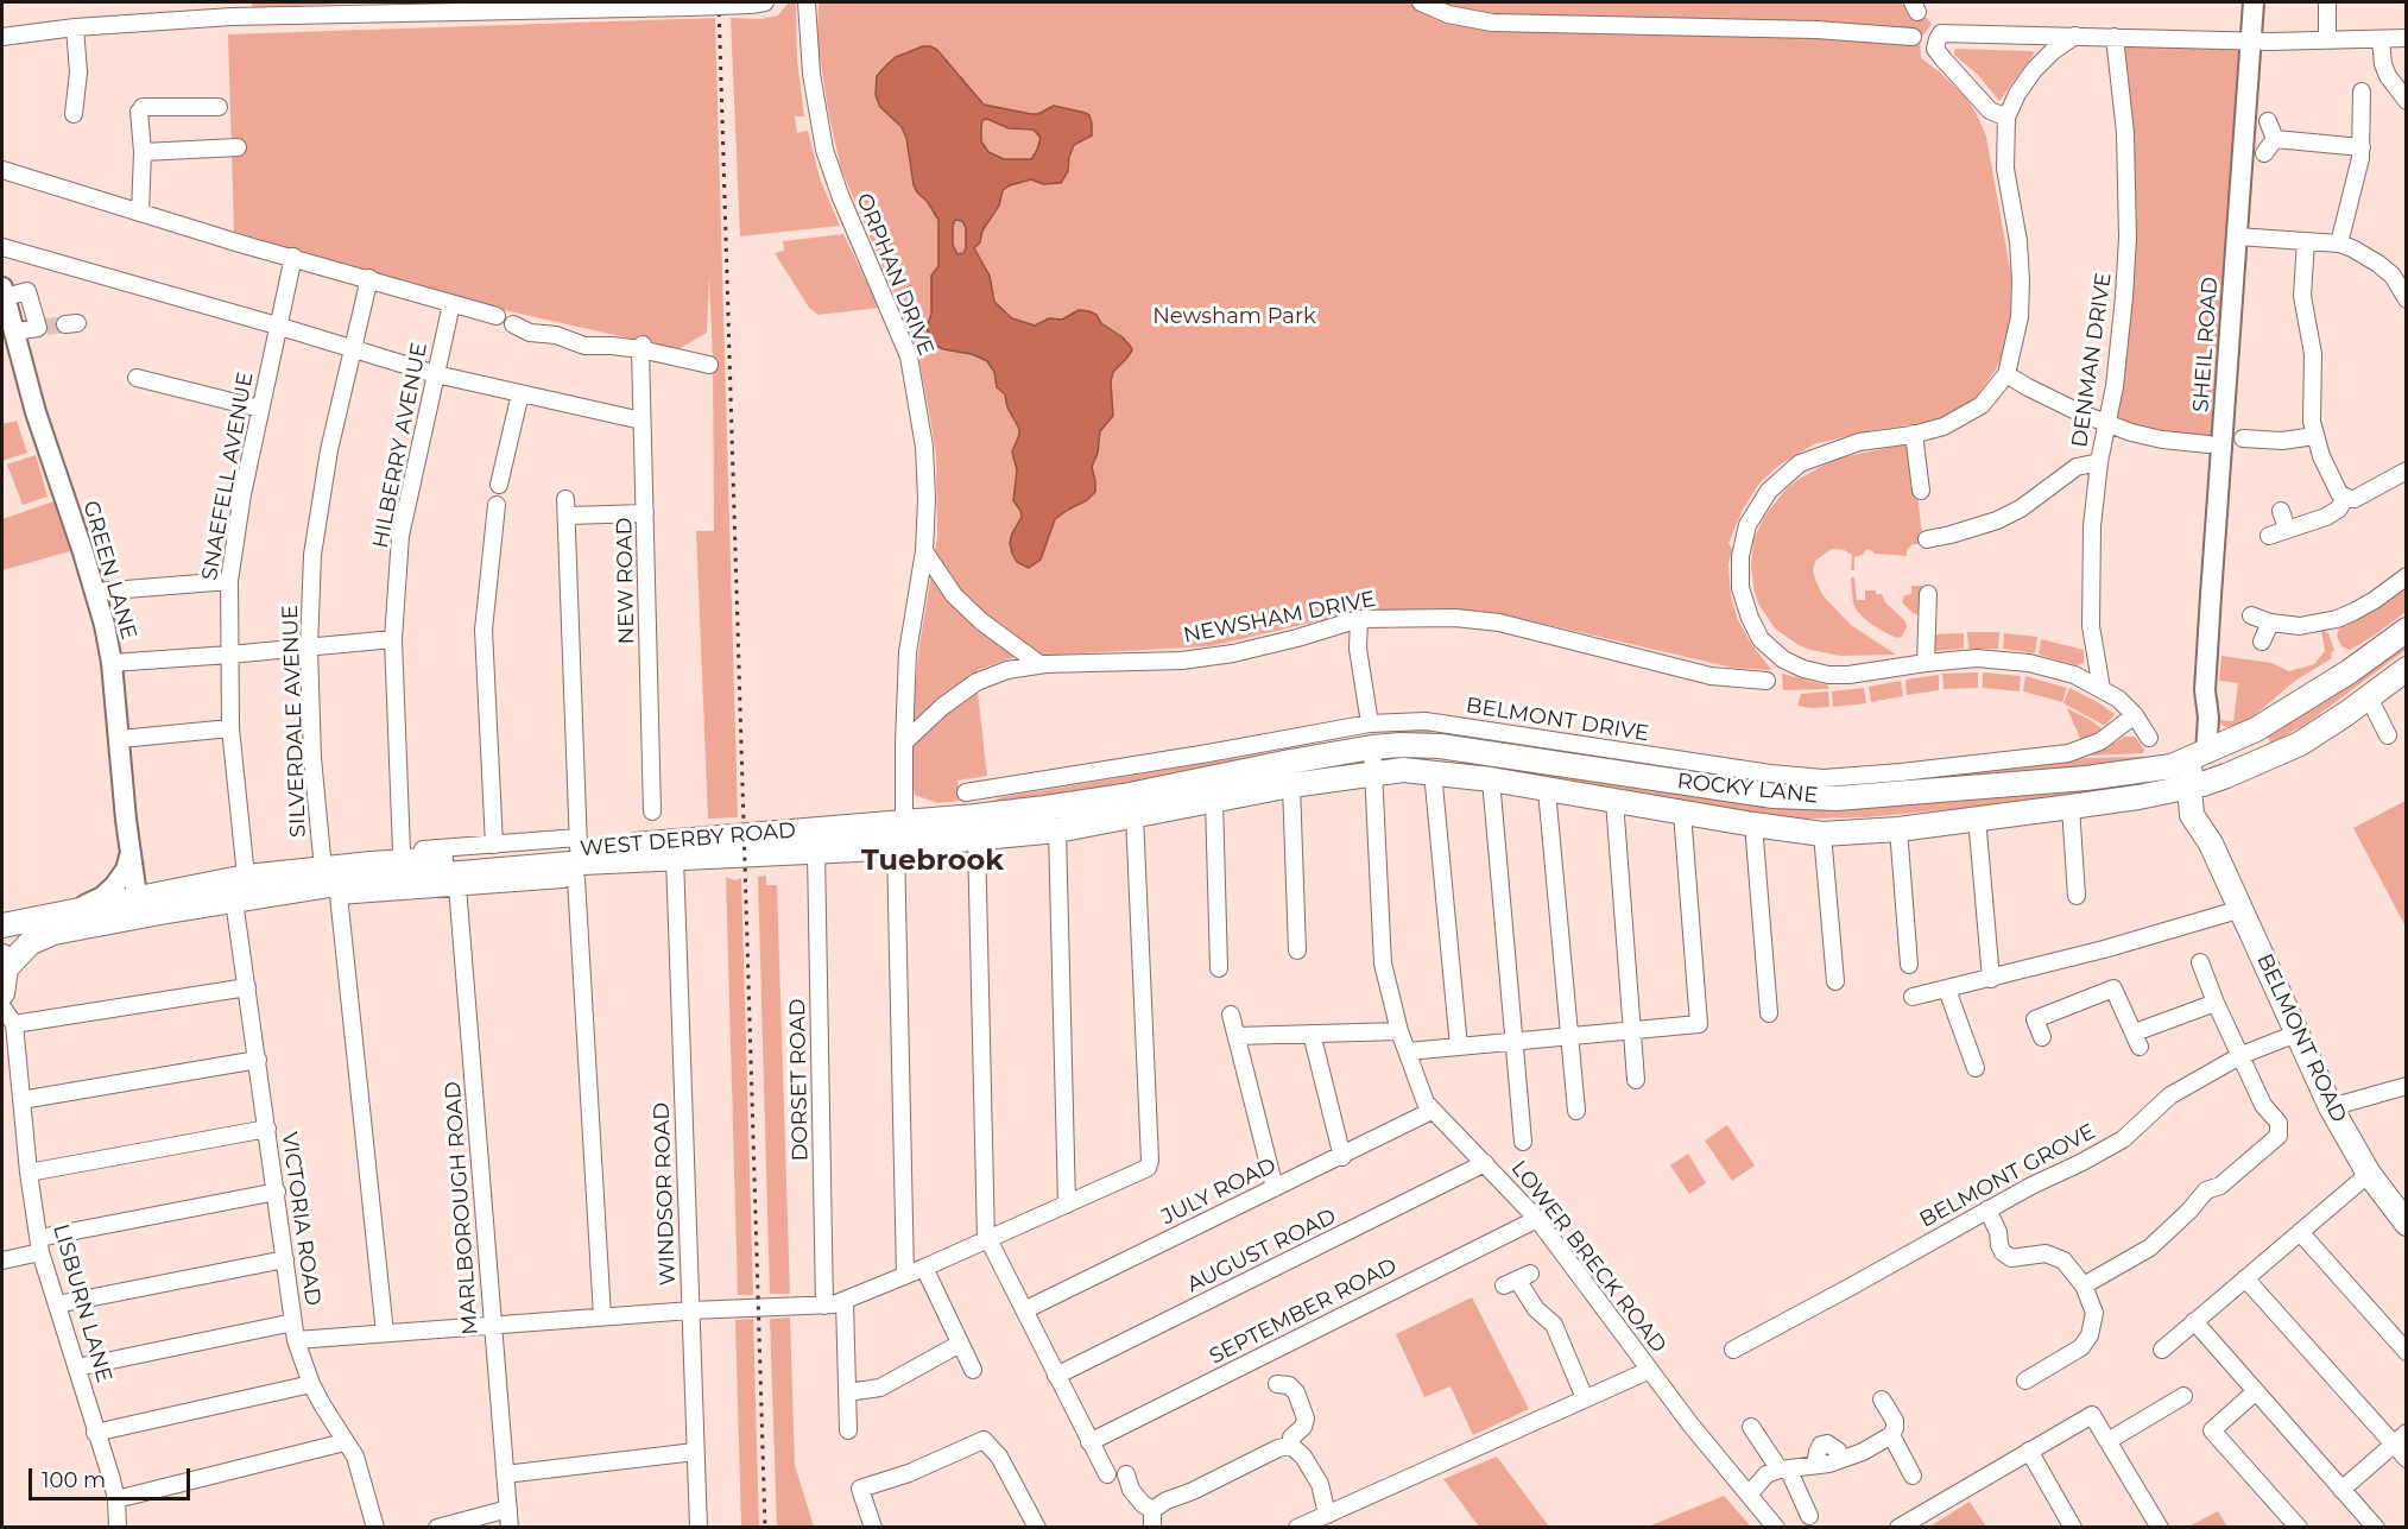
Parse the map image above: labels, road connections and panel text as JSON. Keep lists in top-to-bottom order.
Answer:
{
  "streets": {
    "highway": ["ROCKY LANE", "WEST DERBY ROAD", "BELMONT ROAD"],
    "main road": ["SHEIL ROAD", "GREEN LANE"],
    "street": [
      "ORPHAN DRIVE",
      "DENMAN DRIVE",
      "HILBERRY AVENUE",
      "SNAEFELL AVENUE",
      "NEW ROAD",
      "NEWSHAM DRIVE",
      "BELMONT DRIVE",
      "SILVERDALE AVENUE",
      "DORSET ROAD",
      "BELMONT GROVE",
      "JULY ROAD",
      "WINDSOR ROAD",
      "MARLBOROUGH ROAD",
      "VICTORIA ROAD",
      "AUGUST ROAD",
      "LOWER BRECK ROAD",
      "LISBURN LANE",
      "SEPTEMBER ROAD"
    ]
  },
  "crossings": [
    ["ORPHAN DRIVE", "NEWSHAM DRIVE"],
    ["ORPHAN DRIVE", "WEST DERBY ROAD"],
    ["SHEIL ROAD", "ROCKY LANE"],
    ["SHEIL ROAD", "BELMONT ROAD"],
    ["SNAEFELL AVENUE", "WEST DERBY ROAD"],
    ["GREEN LANE", "WEST DERBY ROAD"],
    ["SILVERDALE AVENUE", "WEST DERBY ROAD"],
    ["ROCKY LANE", "WEST DERBY ROAD"],
    ["ROCKY LANE", "BELMONT ROAD"],
    ["ROCKY LANE", "LOWER BRECK ROAD"],
    ["WEST DERBY ROAD", "DORSET ROAD"],
    ["WEST DERBY ROAD", "WINDSOR ROAD"],
    ["WEST DERBY ROAD", "MARLBOROUGH ROAD"],
    ["WEST DERBY ROAD", "VICTORIA ROAD"],
    ["WEST DERBY ROAD", "LOWER BRECK ROAD"],
    ["BELMONT ROAD", "BELMONT GROVE"],
    ["JULY ROAD", "LOWER BRECK ROAD"],
    ["AUGUST ROAD", "LOWER BRECK ROAD"],
    ["LOWER BRECK ROAD", "SEPTEMBER ROAD"]
  ],
  "districts": ["Tuebrook"],
  "parks": ["Newsham Park"],
  "scale_bar": "100 m"
}
